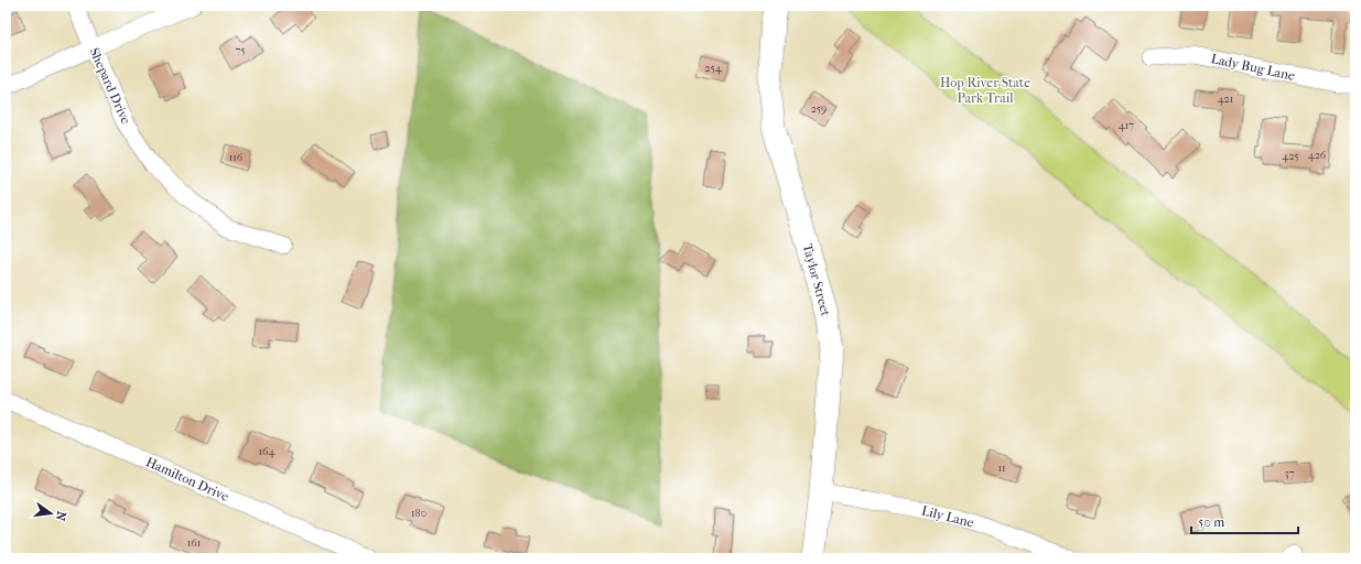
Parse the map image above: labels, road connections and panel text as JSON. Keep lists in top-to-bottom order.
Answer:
{
  "streets": {
    "street": [
      "Lady Bug Lane",
      "Shepard Drive",
      "Taylor Street",
      "Hamilton Drive",
      "Lily Lane"
    ]
  },
  "crossings": [
    ["Taylor Street", "Lily Lane"]
  ],
  "parks": ["Hop River State Park Trail"],
  "house_numbers": [
    "75",
    "254",
    "421",
    "259",
    "417",
    "426",
    "425",
    "116",
    "164",
    "11",
    "37",
    "180",
    "161"
  ],
  "scale_bar": "50 m",
  "north": "right"
}
